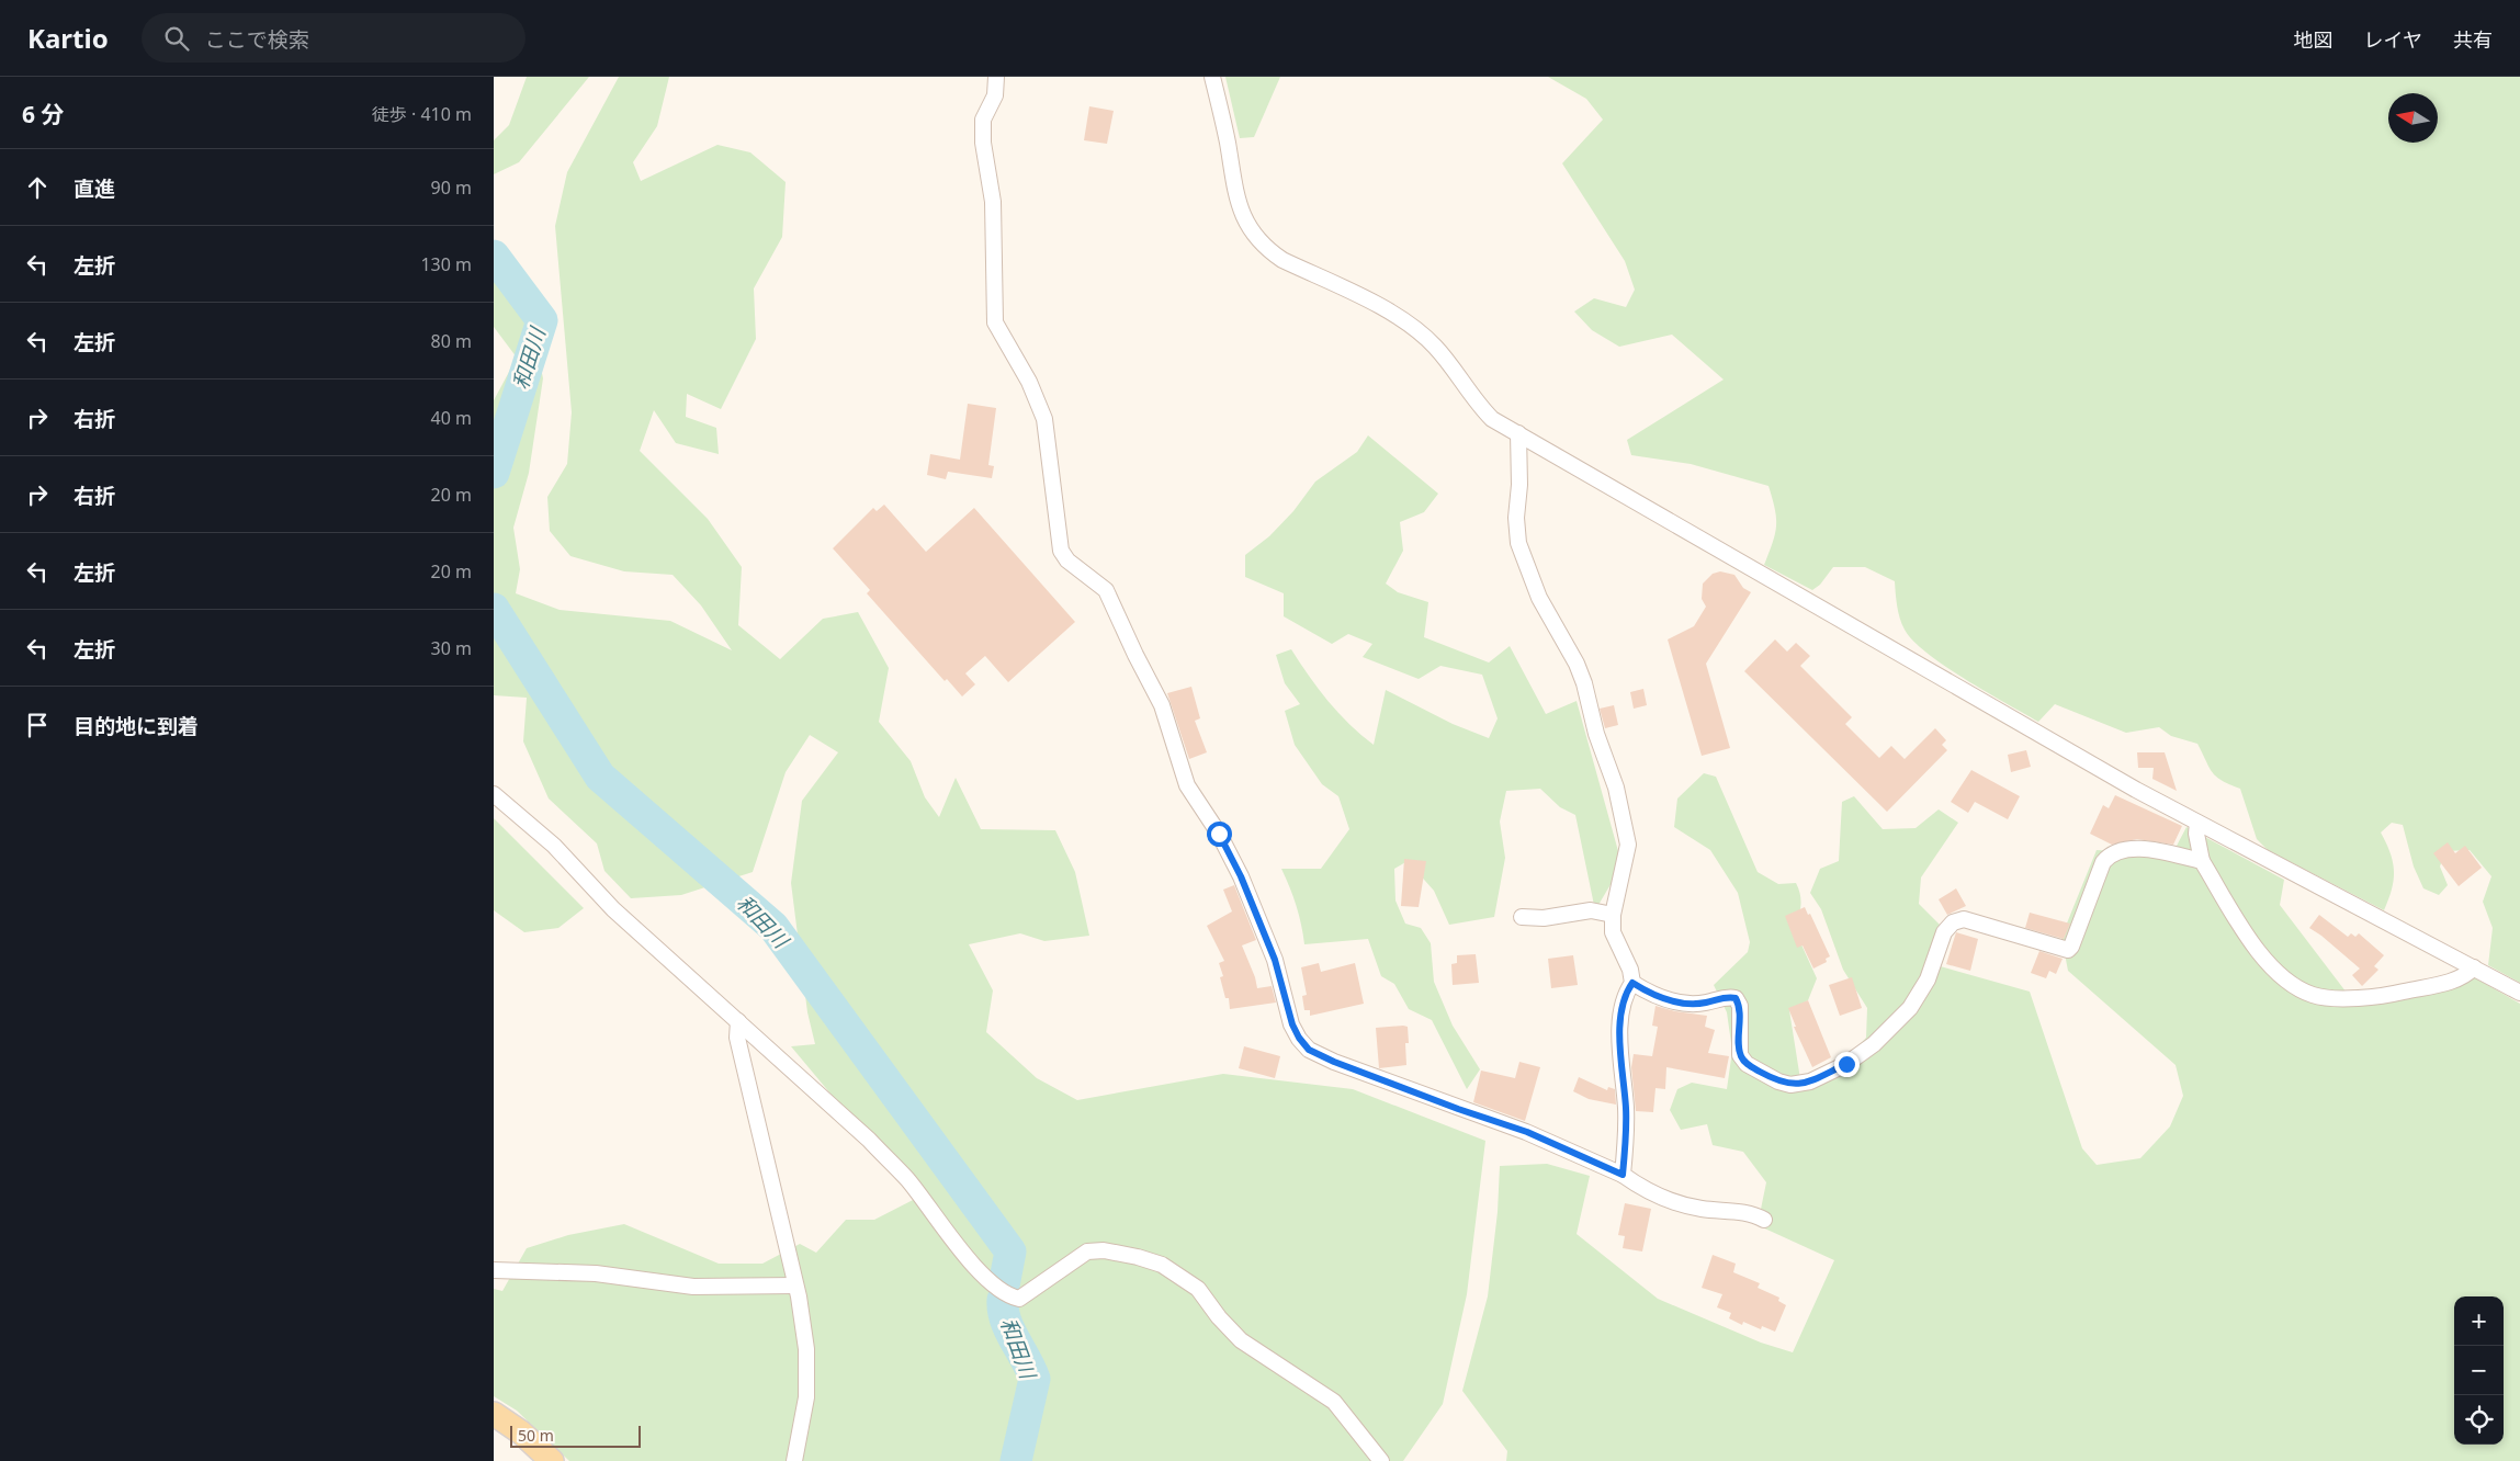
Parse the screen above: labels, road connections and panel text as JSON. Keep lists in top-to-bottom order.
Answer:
{
  "water": ["和田川"],
  "scale_bar": "50 m",
  "north": "left",
  "page": {
    "header": "Kartio",
    "search": "ここで検索",
    "nav": ["地図", "レイヤ", "共有"],
    "heading": ["6 分", "徒歩 · 410 m"],
    "list": [
      ["直進", "90 m"],
      ["左折", "130 m"],
      ["左折", "80 m"],
      ["右折", "40 m"],
      ["右折", "20 m"],
      ["左折", "20 m"],
      ["左折", "30 m"],
      "目的地に到着"
    ],
    "map_buttons": ["+", "−"],
    "scale": "50 m"
  }
}
